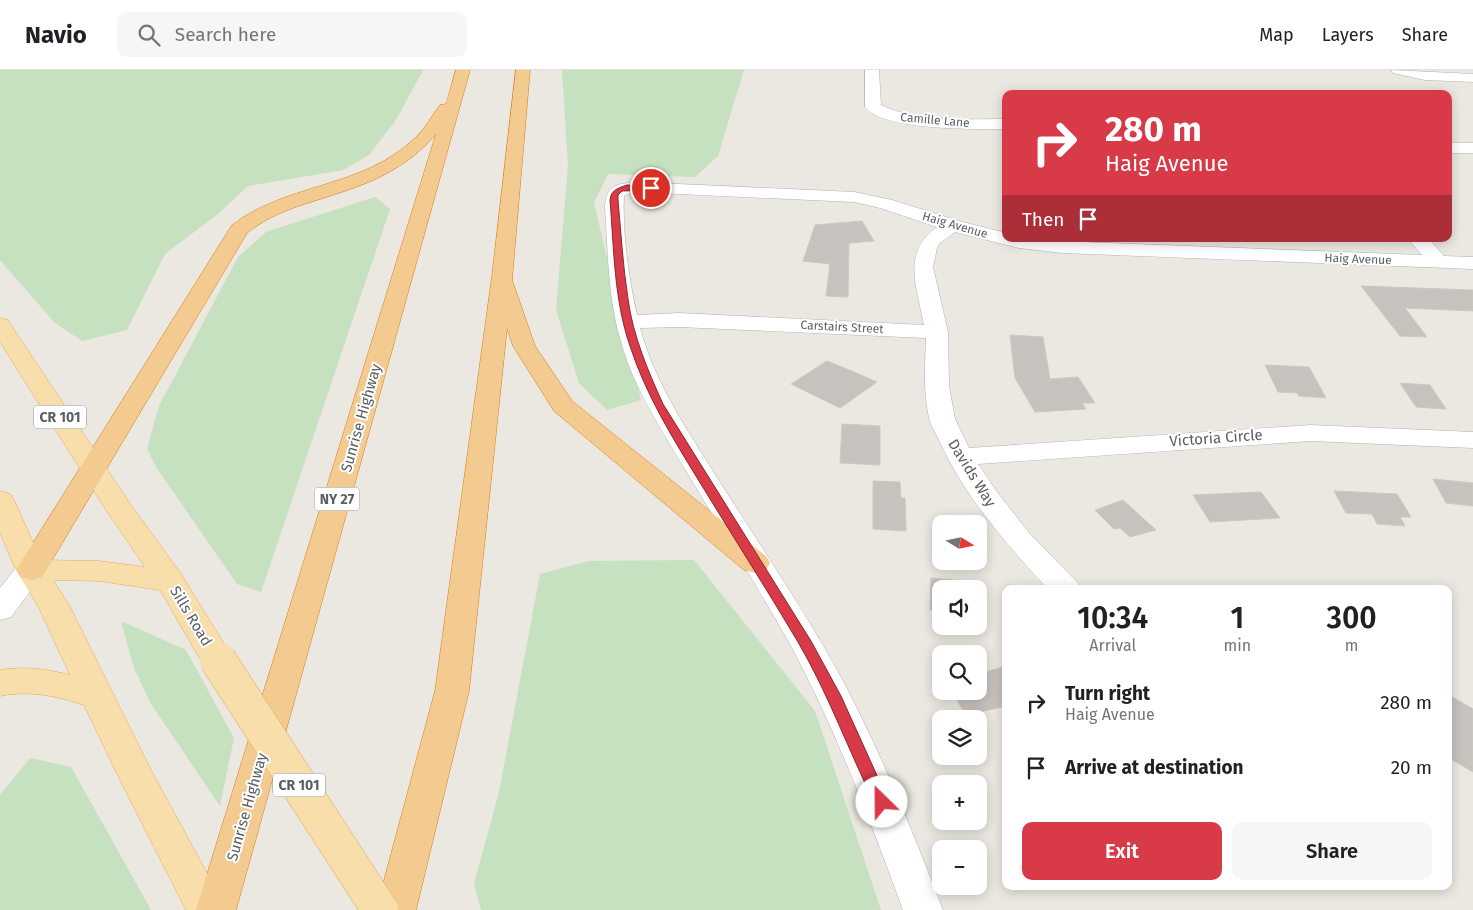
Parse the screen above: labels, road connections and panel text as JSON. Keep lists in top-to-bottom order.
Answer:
{
  "streets": {
    "highway": ["Sunrise Highway", "NY 27"],
    "main road": ["CR 101", "Sills Road"],
    "street": [
      "Camille Lane",
      "Haig Avenue",
      "Carstairs Street",
      "Victoria Circle",
      "Davids Way"
    ]
  },
  "crossings": [
    ["Haig Avenue", "Carstairs Street"],
    ["Carstairs Street", "Davids Way"],
    ["Victoria Circle", "Davids Way"]
  ],
  "north": "right",
  "page": {
    "header": "Navio",
    "search": "Search here",
    "nav": ["Map", "Layers", "Share"],
    "turn": ["280 m", "Haig Avenue"],
    "then": "Then",
    "map_buttons": ["+", "−"],
    "eta": [
      "10:34",
      "Arrival",
      "1",
      "min",
      "300",
      "m"
    ],
    "list": [
      {
        "name": "Turn right",
        "note": "Haig Avenue",
        "value": "280 m"
      },
      {
        "name": "Arrive at destination",
        "value": "20 m"
      }
    ],
    "buttons": ["Exit", "Share"]
  }
}
